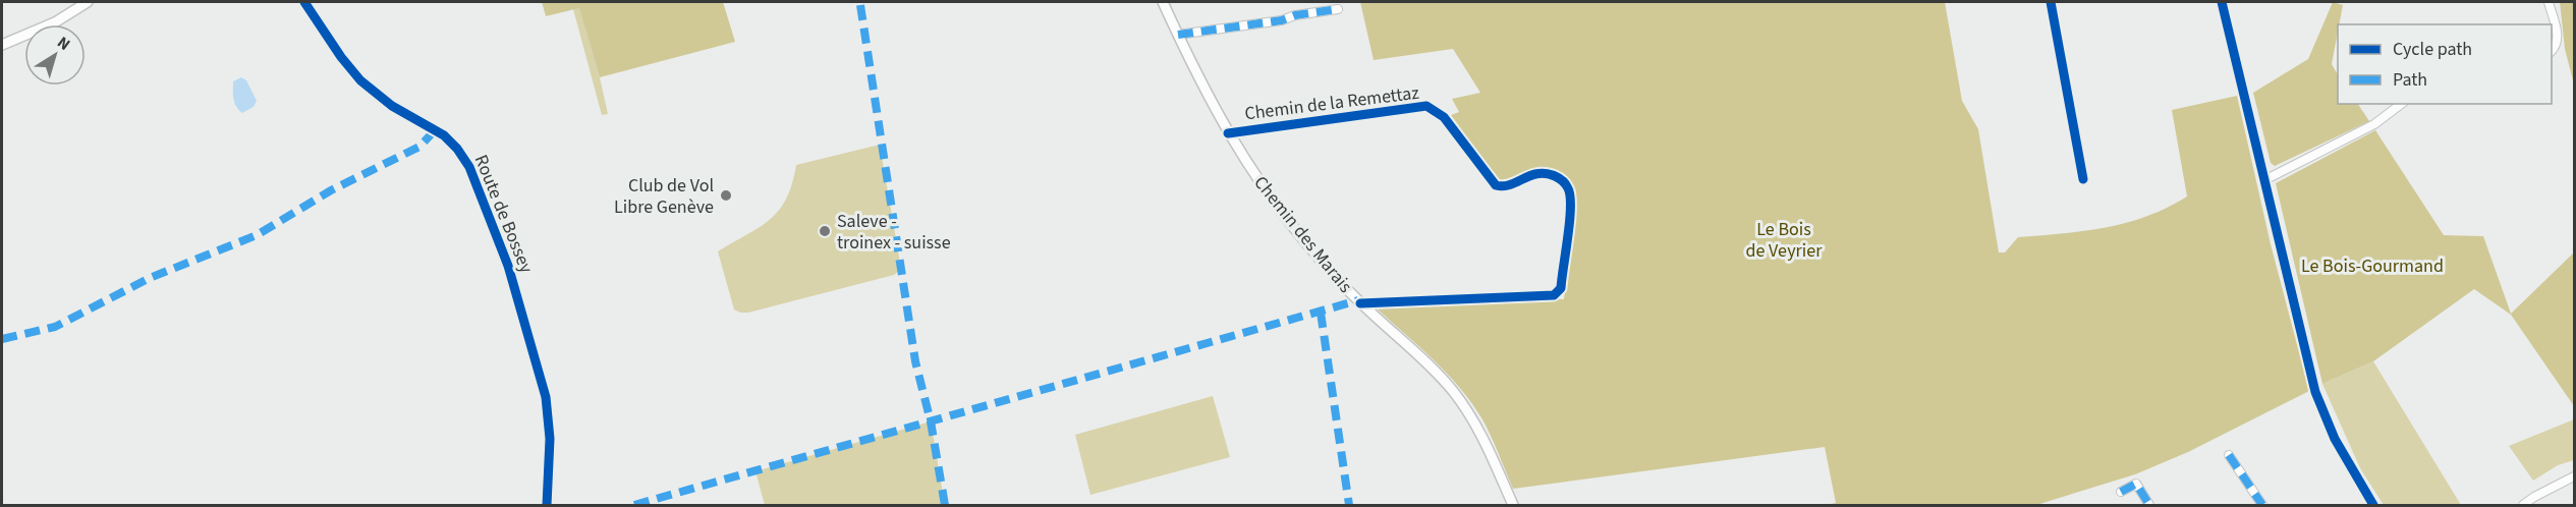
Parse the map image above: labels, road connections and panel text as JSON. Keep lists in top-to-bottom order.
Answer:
{
  "streets": {
    "street": ["Chemin de la Remettaz", "Route de Bossey", "Chemin des Marais"]
  },
  "crossings": [
    ["Chemin de la Remettaz", "Chemin des Marais"]
  ],
  "parks": ["Le Bois de Veyrier", "Le Bois-Gourmand"],
  "places": ["Club de Vol Libre Genève", "Saleve - troinex - suisse"],
  "legend": ["Cycle path", "Path"],
  "north": "top right"
}
